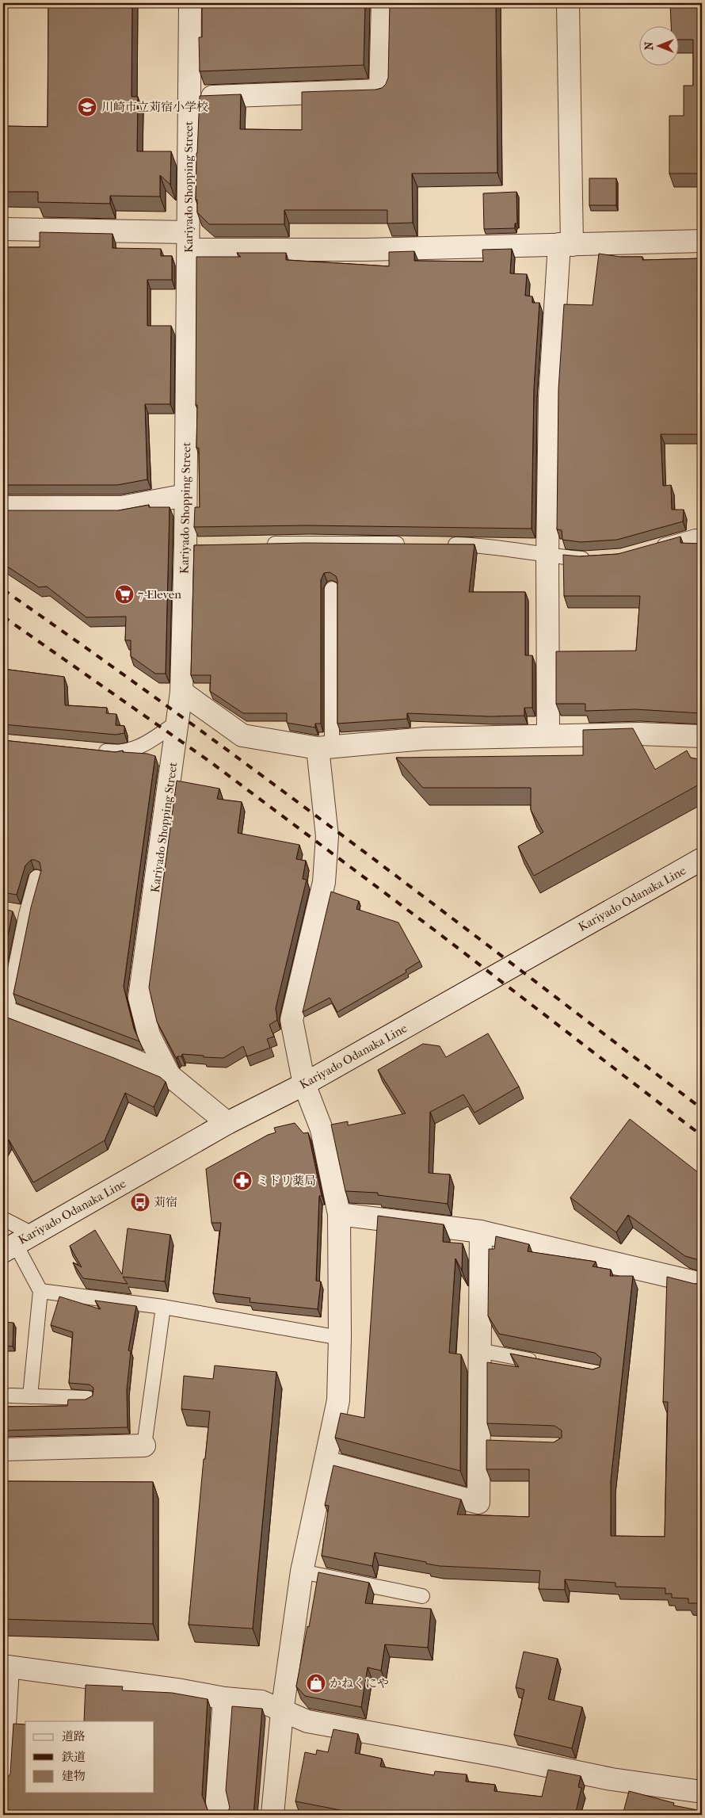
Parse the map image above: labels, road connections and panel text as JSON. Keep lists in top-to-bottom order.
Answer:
{
  "streets": {
    "street": ["Kariyado Shopping Street", "Kariyado Odanaka Line"]
  },
  "places": {
    "school or university": ["川崎市立苅宿小学校"],
    "supermarket": ["7-Eleven"],
    "pharmacy": ["ミドリ薬局"],
    "bus stop": ["苅宿"],
    "shop": ["かねくにや"]
  },
  "legend": ["道路", "鉄道", "建物"],
  "north": "left"
}
